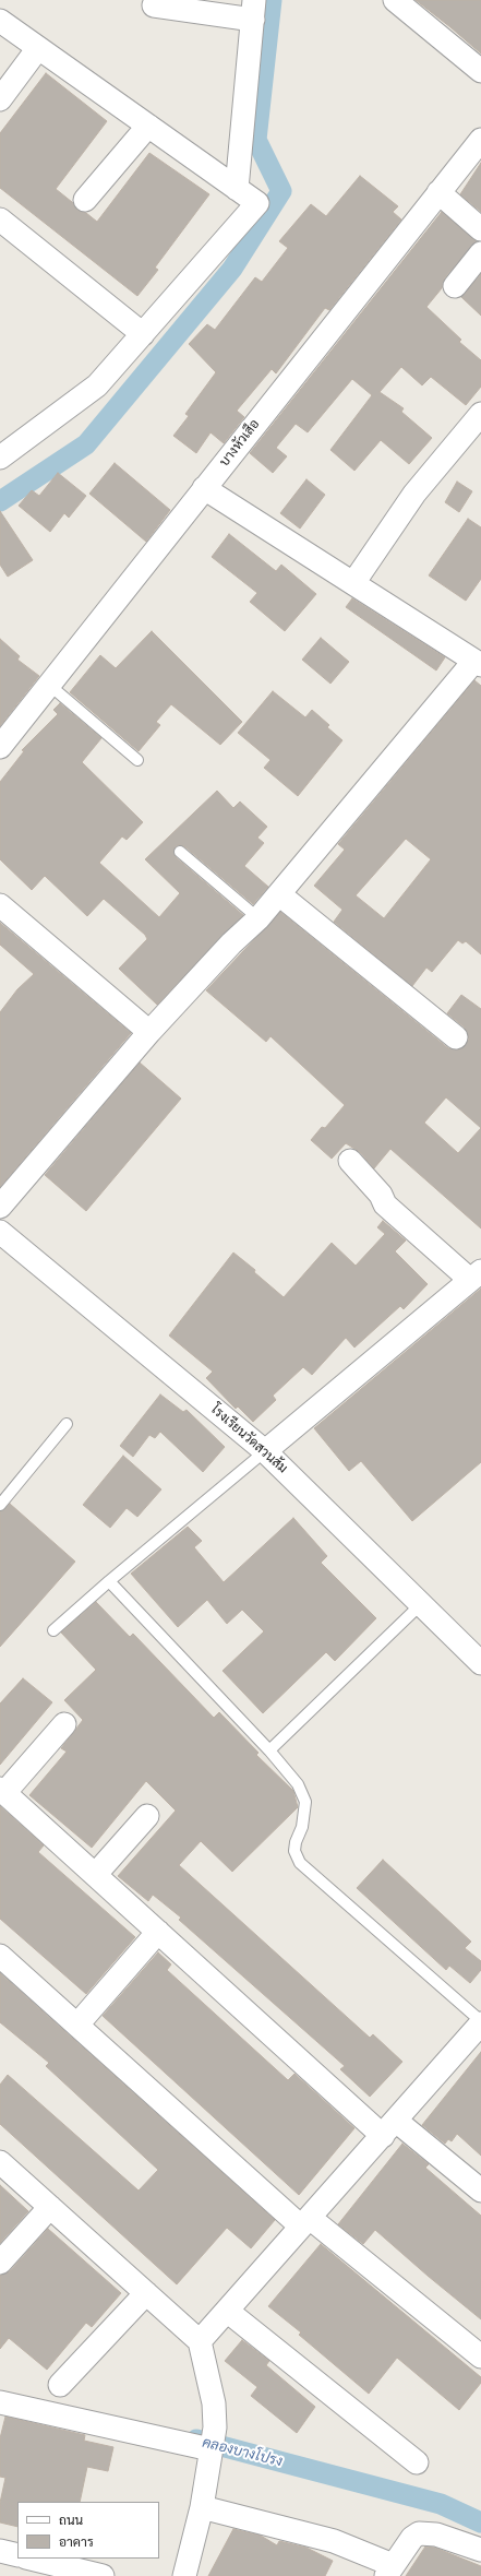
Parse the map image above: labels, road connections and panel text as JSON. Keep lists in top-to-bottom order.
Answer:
{
  "streets": {
    "street": ["บางหัวเสือ", "โรงเรียนวัดสวนส้ม"]
  },
  "water": ["คลองบางโปรง"],
  "legend": ["ถนน", "อาคาร"]
}
